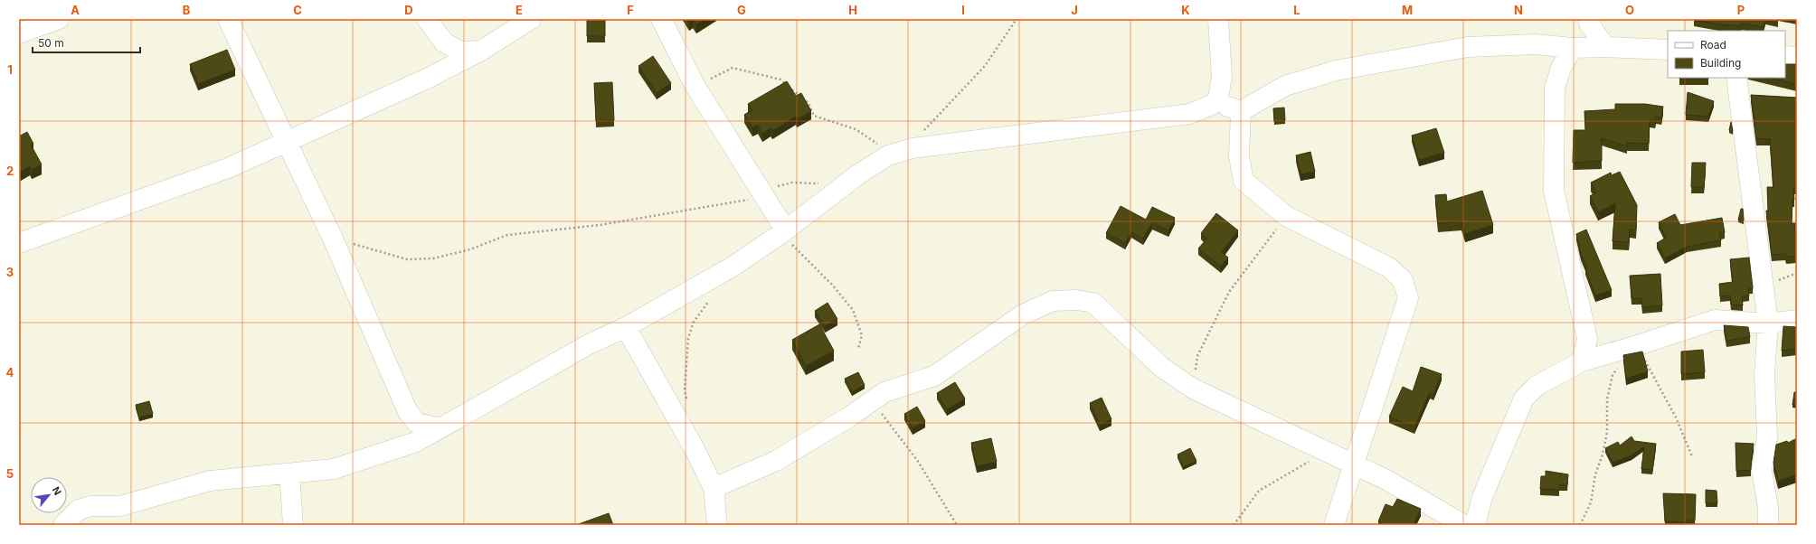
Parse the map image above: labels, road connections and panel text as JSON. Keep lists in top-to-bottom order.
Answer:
{
  "legend": ["Road", "Building"],
  "scale_bar": "50 m",
  "north": "top right",
  "grid": {
    "columns": [
      "A",
      "B",
      "C",
      "D",
      "E",
      "F",
      "G",
      "H",
      "I",
      "J",
      "K",
      "L",
      "M",
      "N",
      "O",
      "P"
    ],
    "rows": [
      "1",
      "2",
      "3",
      "4",
      "5"
    ]
  }
}
